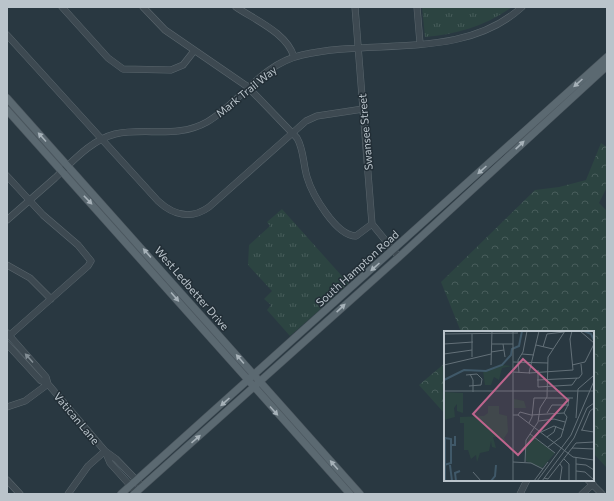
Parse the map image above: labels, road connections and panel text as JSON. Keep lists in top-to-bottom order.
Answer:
{
  "streets": {
    "main road": ["South Hampton Road", "West Ledbetter Drive"],
    "street": ["Mark Trail Way", "Swansee Street", "Vatican Lane"]
  },
  "crossings": [
    ["Mark Trail Way", "Swansee Street"],
    ["Mark Trail Way", "West Ledbetter Drive"],
    ["South Hampton Road", "West Ledbetter Drive"],
    ["South Hampton Road", "Vatican Lane"]
  ]
}
